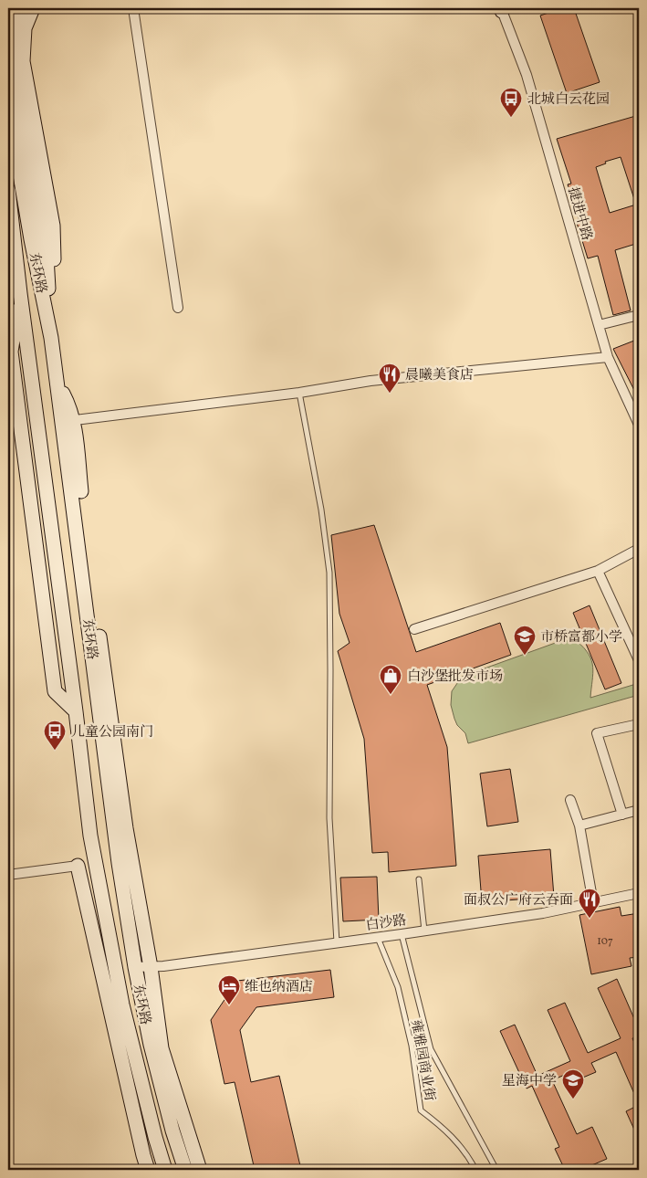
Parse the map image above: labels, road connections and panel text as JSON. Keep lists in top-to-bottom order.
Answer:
{
  "streets": {
    "main road": ["东环路"],
    "street": ["捷进中路", "白沙路"],
    "lane": ["雍雅园商业街"]
  },
  "crossings": [
    ["东环路", "白沙路"],
    ["白沙路", "雍雅园商业街"]
  ],
  "places": {
    "bus stop": ["北城白云花园", "儿童公园南门"],
    "restaurant": ["晨曦美食店", "面叔公广府云吞面"],
    "school or university": ["市桥富都小学", "星海中学"],
    "shop": ["白沙堡批发市场"],
    "hotel": ["维也纳酒店"]
  },
  "house_numbers": ["107"]
}
